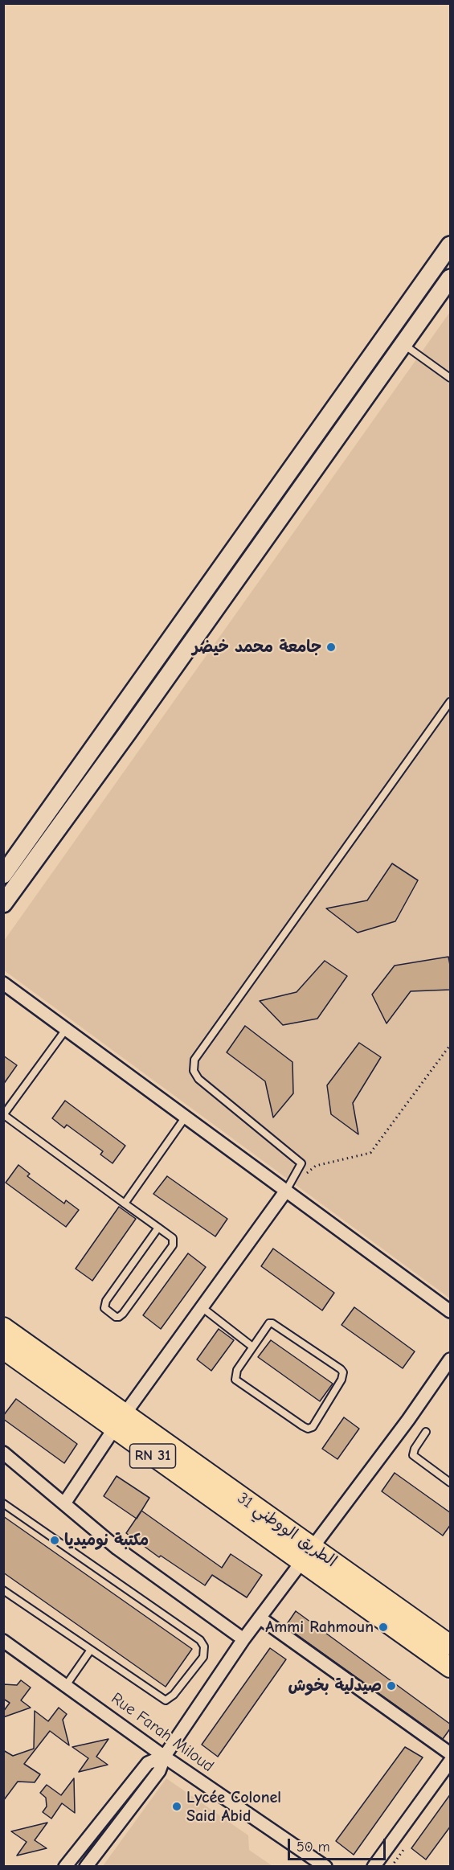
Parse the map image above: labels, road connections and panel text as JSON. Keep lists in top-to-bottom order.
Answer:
{
  "streets": {
    "main road": ["RN 31", "الطريق الووطني 31"],
    "street": ["Rue Farah Miloud"]
  },
  "crossings": [
    ["RN 31", "الطريق الووطني 31"]
  ],
  "places": [
    "جامعة محمد خيضر",
    "مكتبة نوميديا",
    "Ammi Rahmoun",
    "صيدلية بخوش",
    "Lycée Colonel Said Abid"
  ],
  "scale_bar": "50 m"
}
